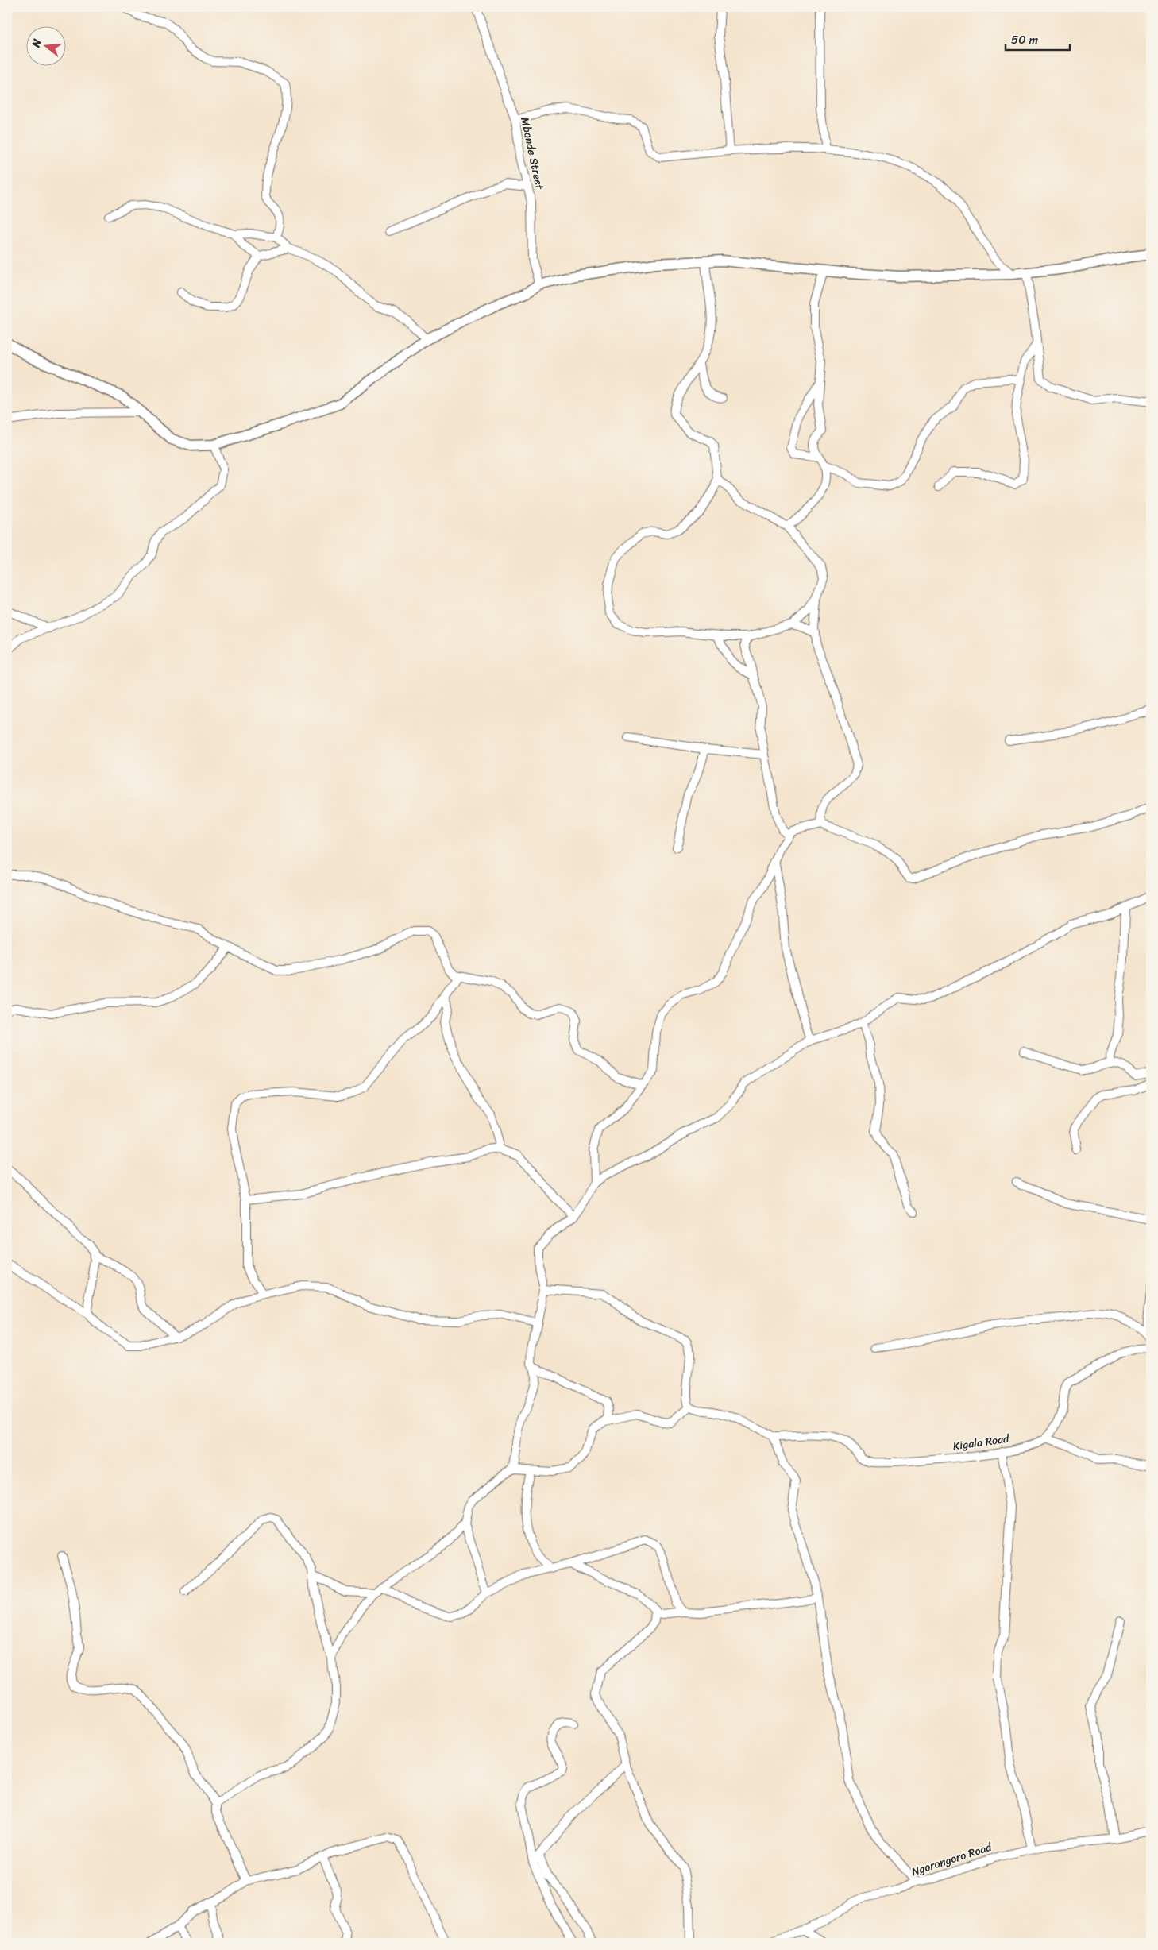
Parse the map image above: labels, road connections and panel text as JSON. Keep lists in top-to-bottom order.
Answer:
{
  "streets": {
    "street": ["Mbonde Street", "Kigala Road", "Ngorongoro Road"]
  },
  "scale_bar": "50 m",
  "north": "left"
}
